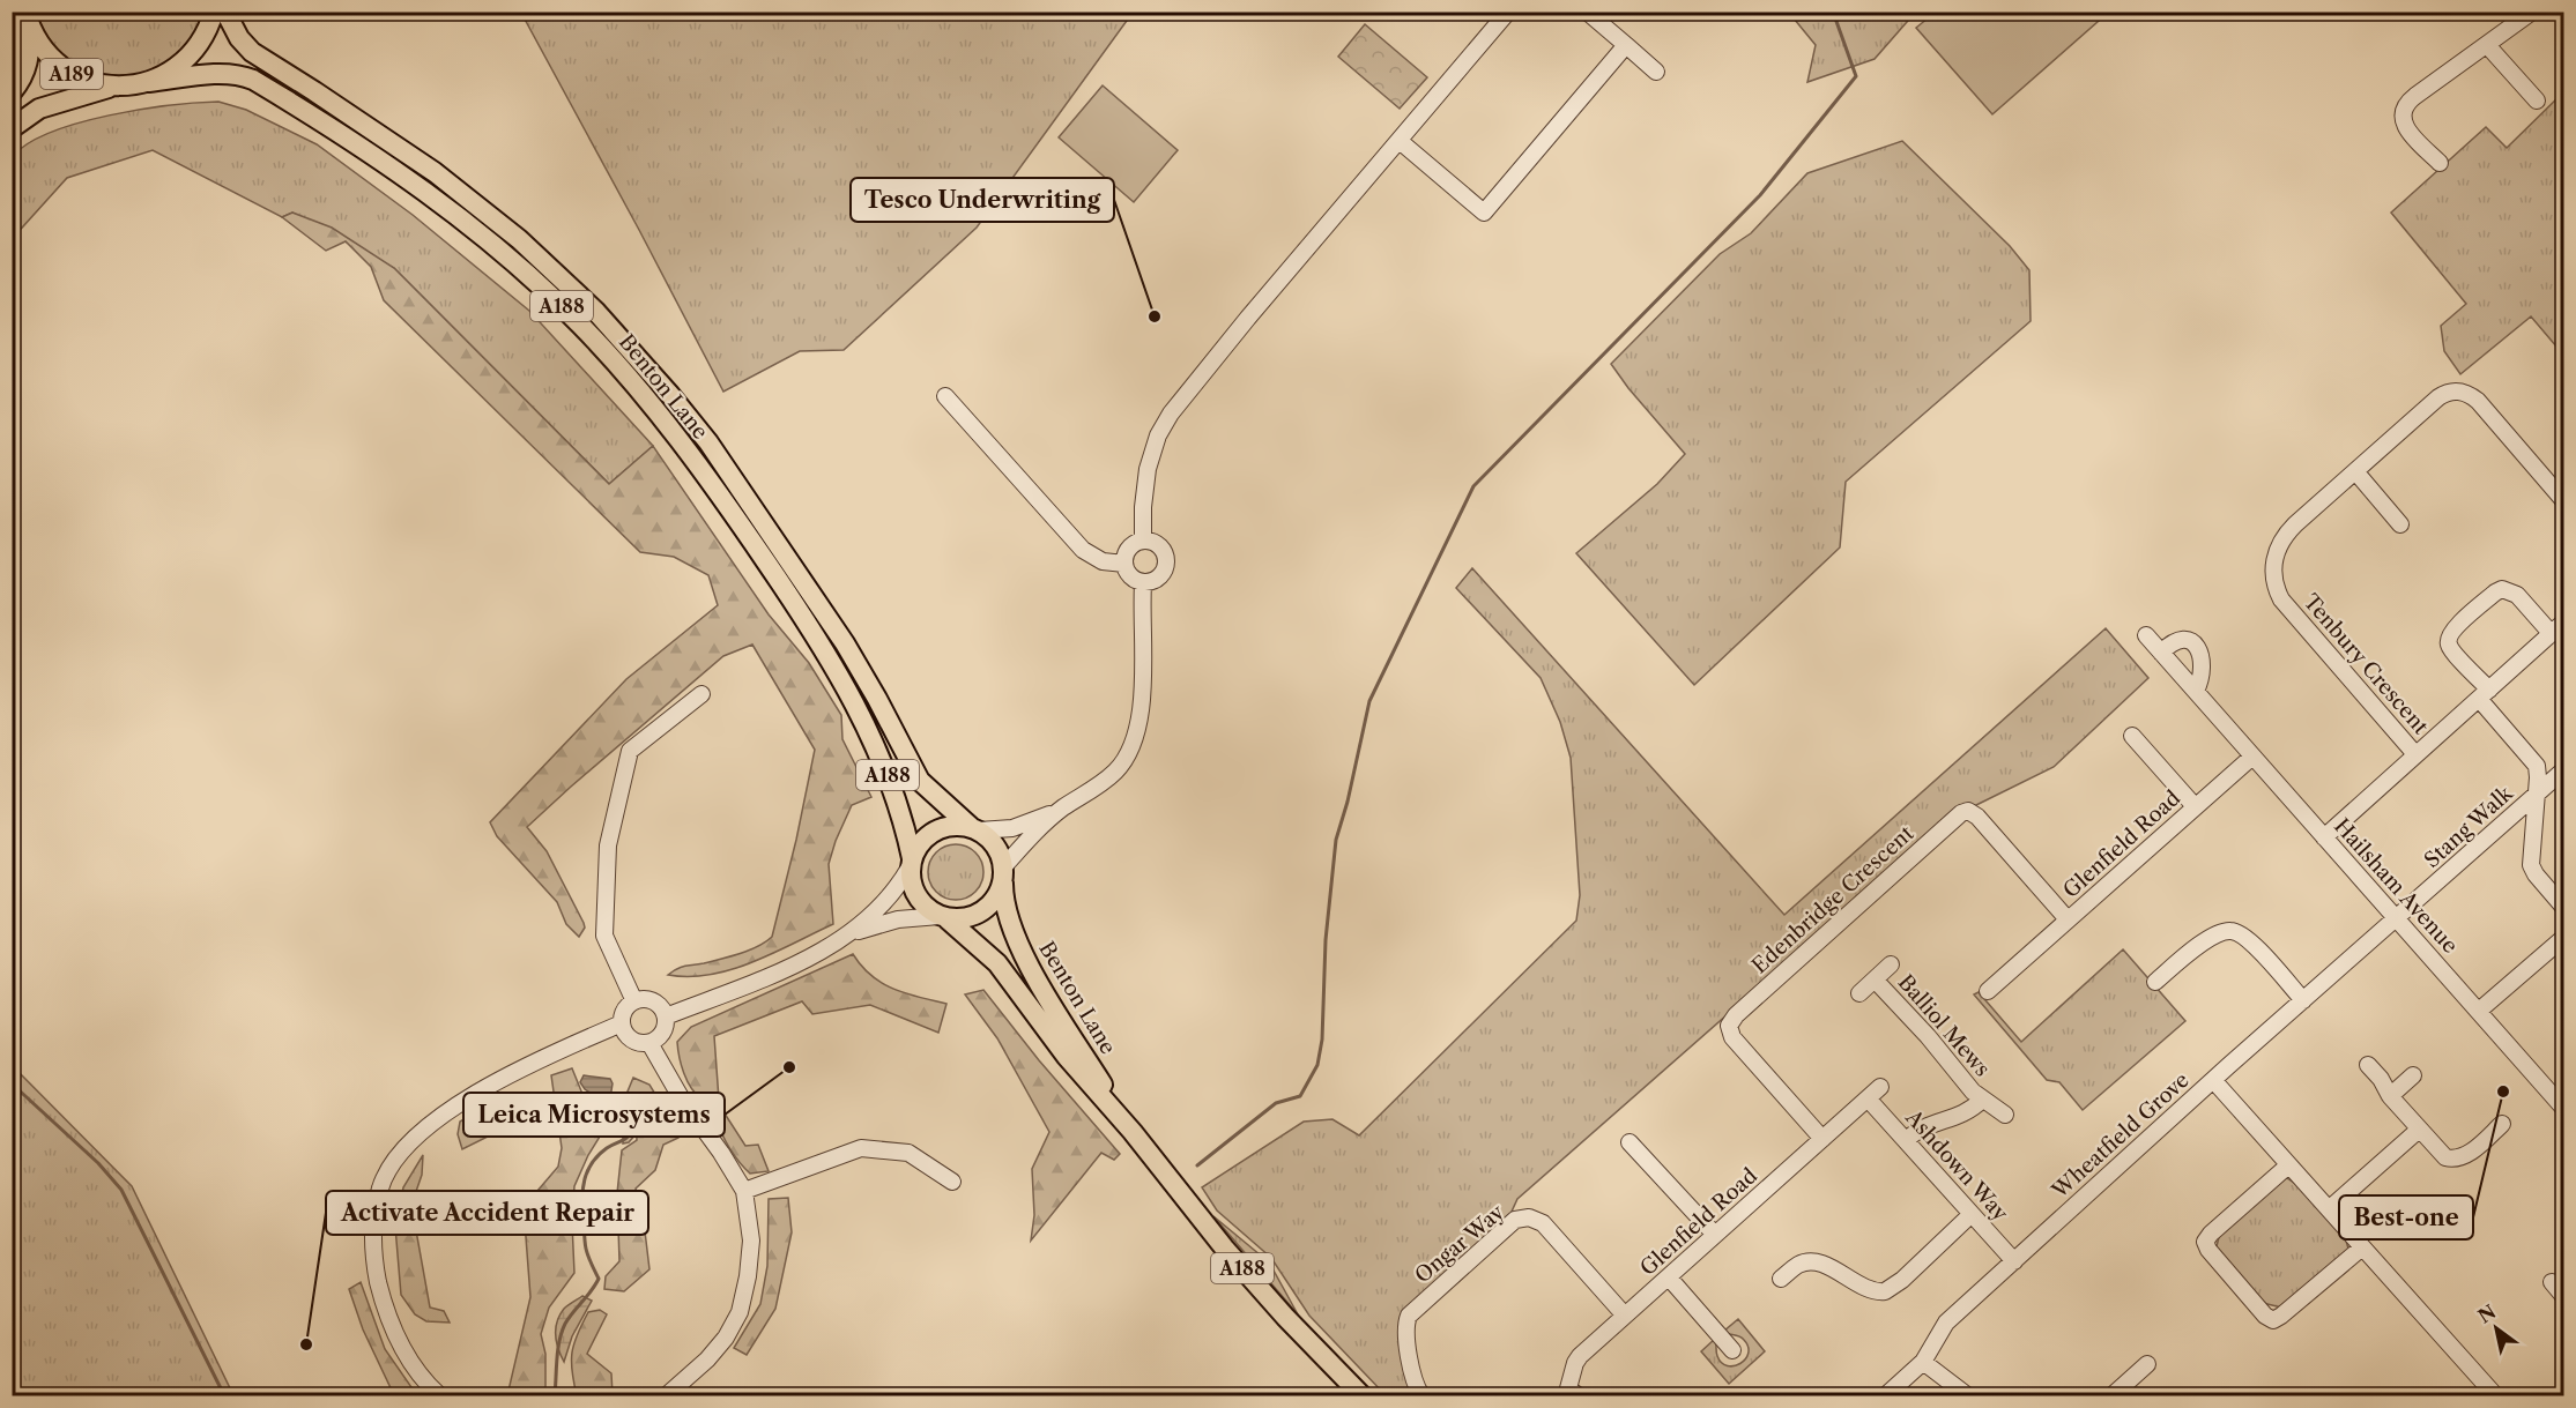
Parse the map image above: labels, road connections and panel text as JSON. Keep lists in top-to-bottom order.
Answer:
{
  "streets": {
    "main road": ["A189", "A188", "Benton Lane"],
    "street": [
      "Tenbury Crescent",
      "Stang Walk",
      "Glenfield Road",
      "Hailsham Avenue",
      "Edenbridge Crescent",
      "Balliol Mews",
      "Wheatfield Grove",
      "Ashdown Way",
      "Ongar Way"
    ]
  },
  "crossings": [
    ["A189", "Benton Lane"],
    ["A188", "Benton Lane"],
    ["Stang Walk", "Hailsham Avenue"],
    ["Stang Walk", "Wheatfield Grove"],
    ["Glenfield Road", "Hailsham Avenue"],
    ["Glenfield Road", "Edenbridge Crescent"],
    ["Glenfield Road", "Ashdown Way"],
    ["Glenfield Road", "Ongar Way"],
    ["Hailsham Avenue", "Wheatfield Grove"],
    ["Balliol Mews", "Ashdown Way"],
    ["Wheatfield Grove", "Ashdown Way"]
  ],
  "places": [
    "Tesco Underwriting",
    "Leica Microsystems",
    "Best-one",
    "Activate Accident Repair"
  ],
  "north": "top left"
}
